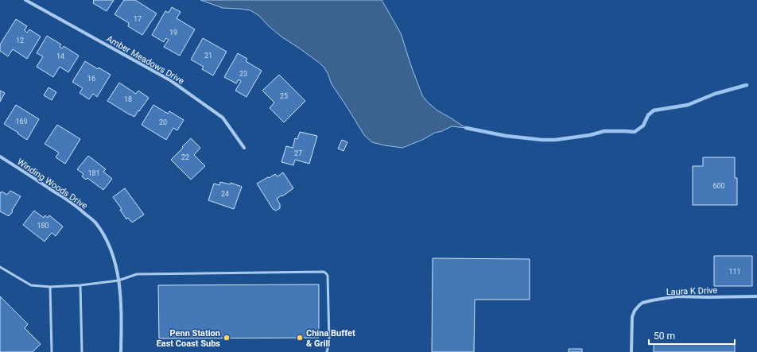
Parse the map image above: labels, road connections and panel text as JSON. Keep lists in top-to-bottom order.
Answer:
{
  "streets": {
    "street": ["Amber Meadows Drive", "Winding Woods Drive", "Laura K Drive"]
  },
  "places": ["Penn Station East Coast Subs", "China Buffet & Grill"],
  "house_numbers": [
    "17",
    "19",
    "12",
    "21",
    "14",
    "23",
    "16",
    "25",
    "18",
    "169",
    "20",
    "27",
    "22",
    "181",
    "600",
    "24",
    "180",
    "111"
  ],
  "scale_bar": "50 m"
}
